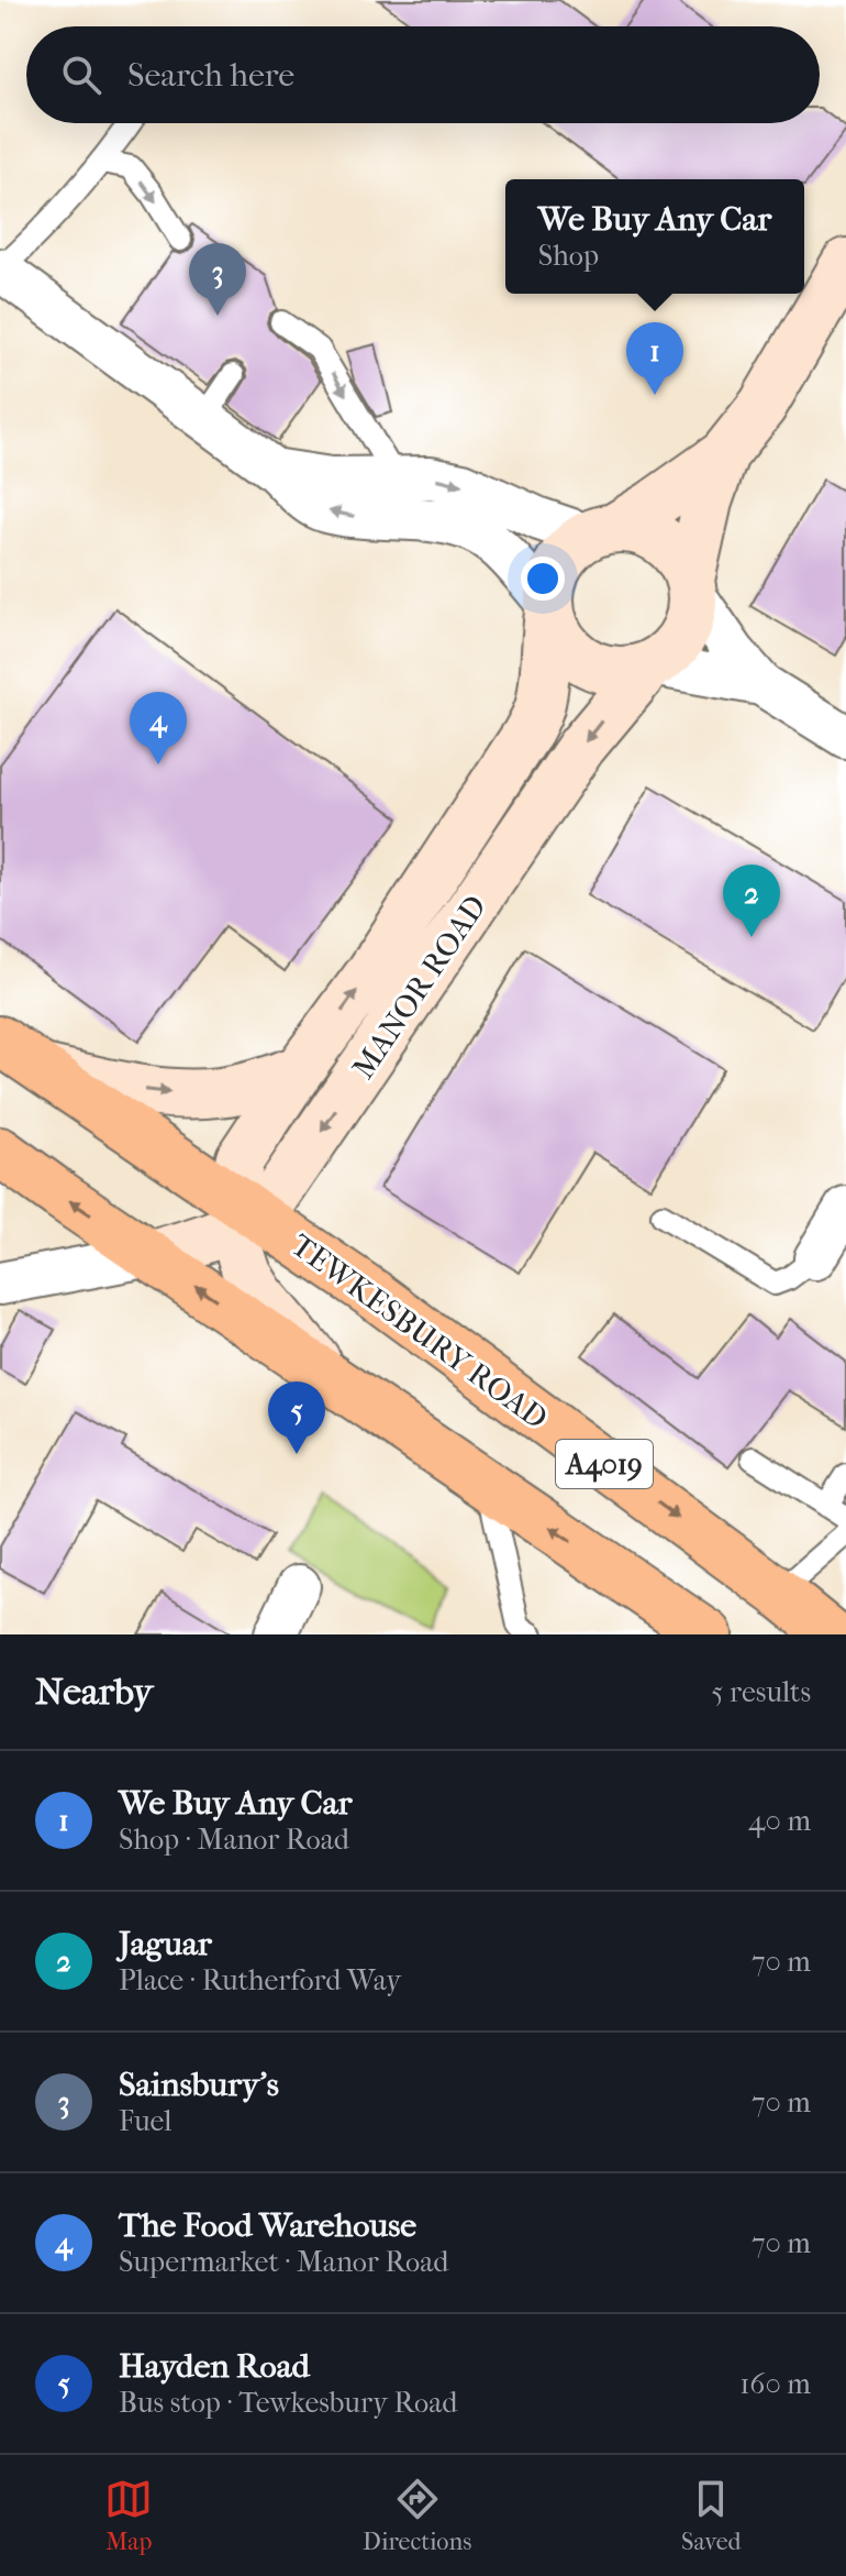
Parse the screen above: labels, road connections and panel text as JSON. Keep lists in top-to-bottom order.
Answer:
{
  "streets": {
    "highway": ["TEWKESBURY ROAD", "A4019"],
    "street": ["MANOR ROAD"]
  },
  "crossings": [
    ["MANOR ROAD", "TEWKESBURY ROAD"],
    ["MANOR ROAD", "A4019"]
  ],
  "page": {
    "search": "Search here",
    "popup": ["We Buy Any Car", "Shop"],
    "pins": [
      "3",
      "1",
      "4",
      "2",
      "5"
    ],
    "heading": ["Nearby", "5 results"],
    "list": [
      {
        "mark": "1",
        "name": "We Buy Any Car",
        "note": "Shop · Manor Road",
        "value": "40 m"
      },
      {
        "mark": "2",
        "name": "Jaguar",
        "note": "Place · Rutherford Way",
        "value": "70 m"
      },
      {
        "mark": "3",
        "name": "Sainsbury's",
        "note": "Fuel",
        "value": "70 m"
      },
      {
        "mark": "4",
        "name": "The Food Warehouse",
        "note": "Supermarket · Manor Road",
        "value": "70 m"
      },
      {
        "mark": "5",
        "name": "Hayden Road",
        "note": "Bus stop · Tewkesbury Road",
        "value": "160 m"
      }
    ],
    "nav": ["Map", "Directions", "Saved"]
  }
}
